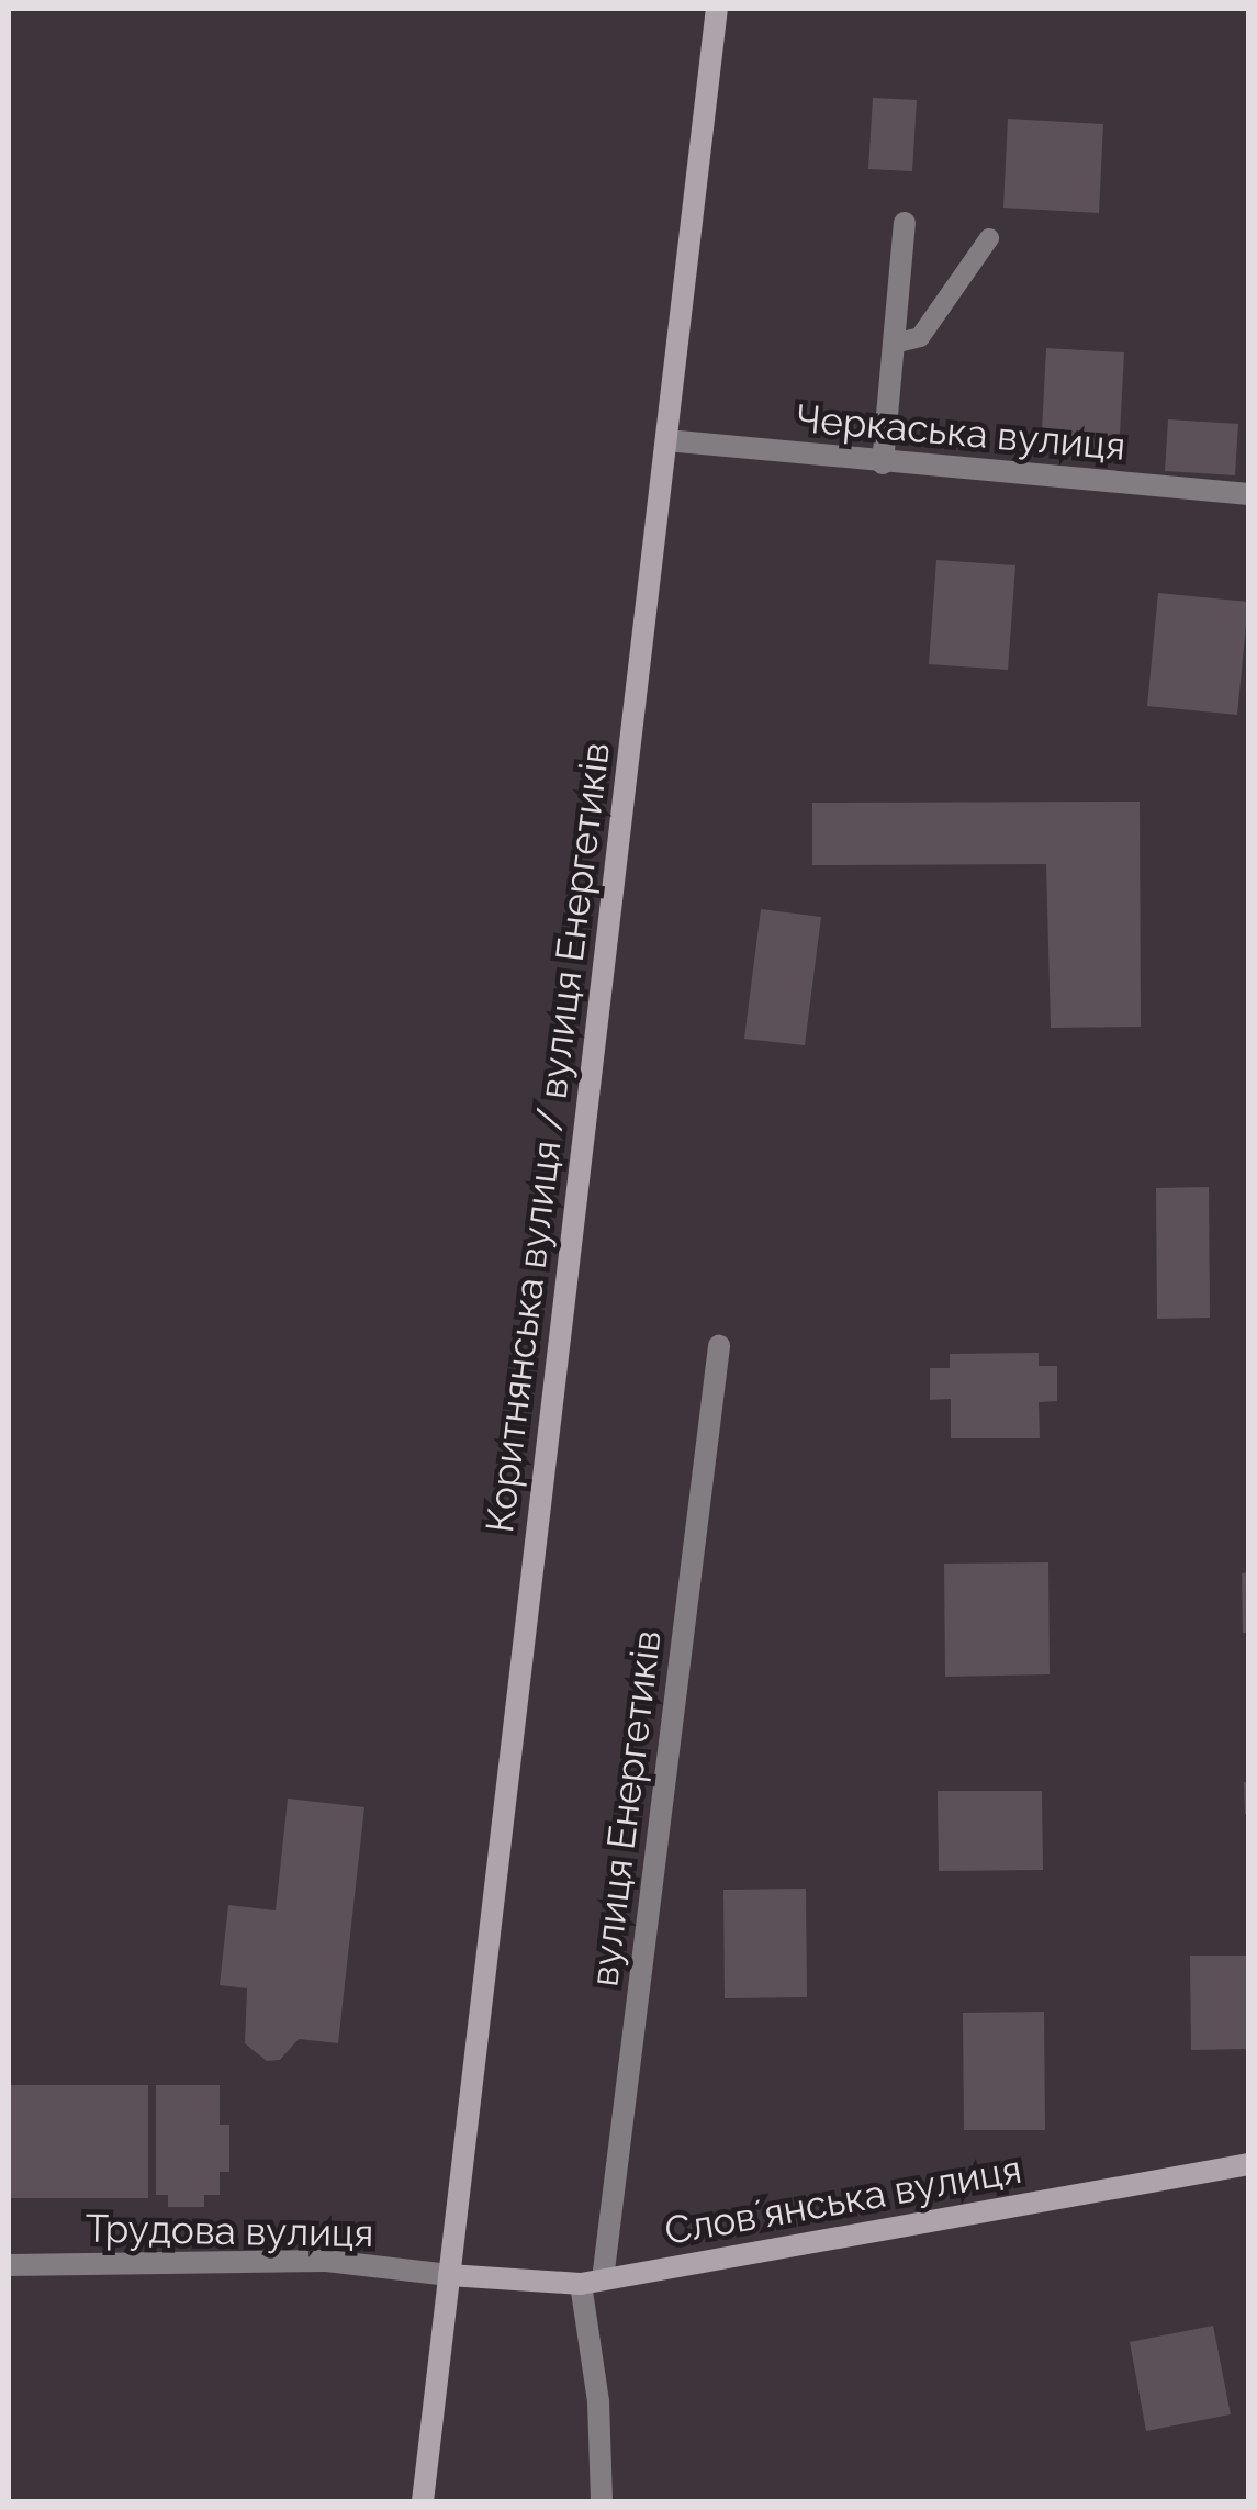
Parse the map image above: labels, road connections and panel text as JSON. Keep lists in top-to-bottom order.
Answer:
{
  "streets": {
    "street": [
      "Черкаська вулиця",
      "Коритнянська вулиця / вулиця Енергетиків",
      "вулиця Енергетиків",
      "Словʼянська вулиця",
      "Трудова вулиця"
    ]
  },
  "crossings": [
    ["Черкаська вулиця", "Коритнянська вулиця / вулиця Енергетиків"],
    ["Коритнянська вулиця / вулиця Енергетиків", "Словʼянська вулиця"],
    ["Коритнянська вулиця / вулиця Енергетиків", "Трудова вулиця"],
    ["вулиця Енергетиків", "Словʼянська вулиця"],
    ["Словʼянська вулиця", "Трудова вулиця"]
  ]
}
